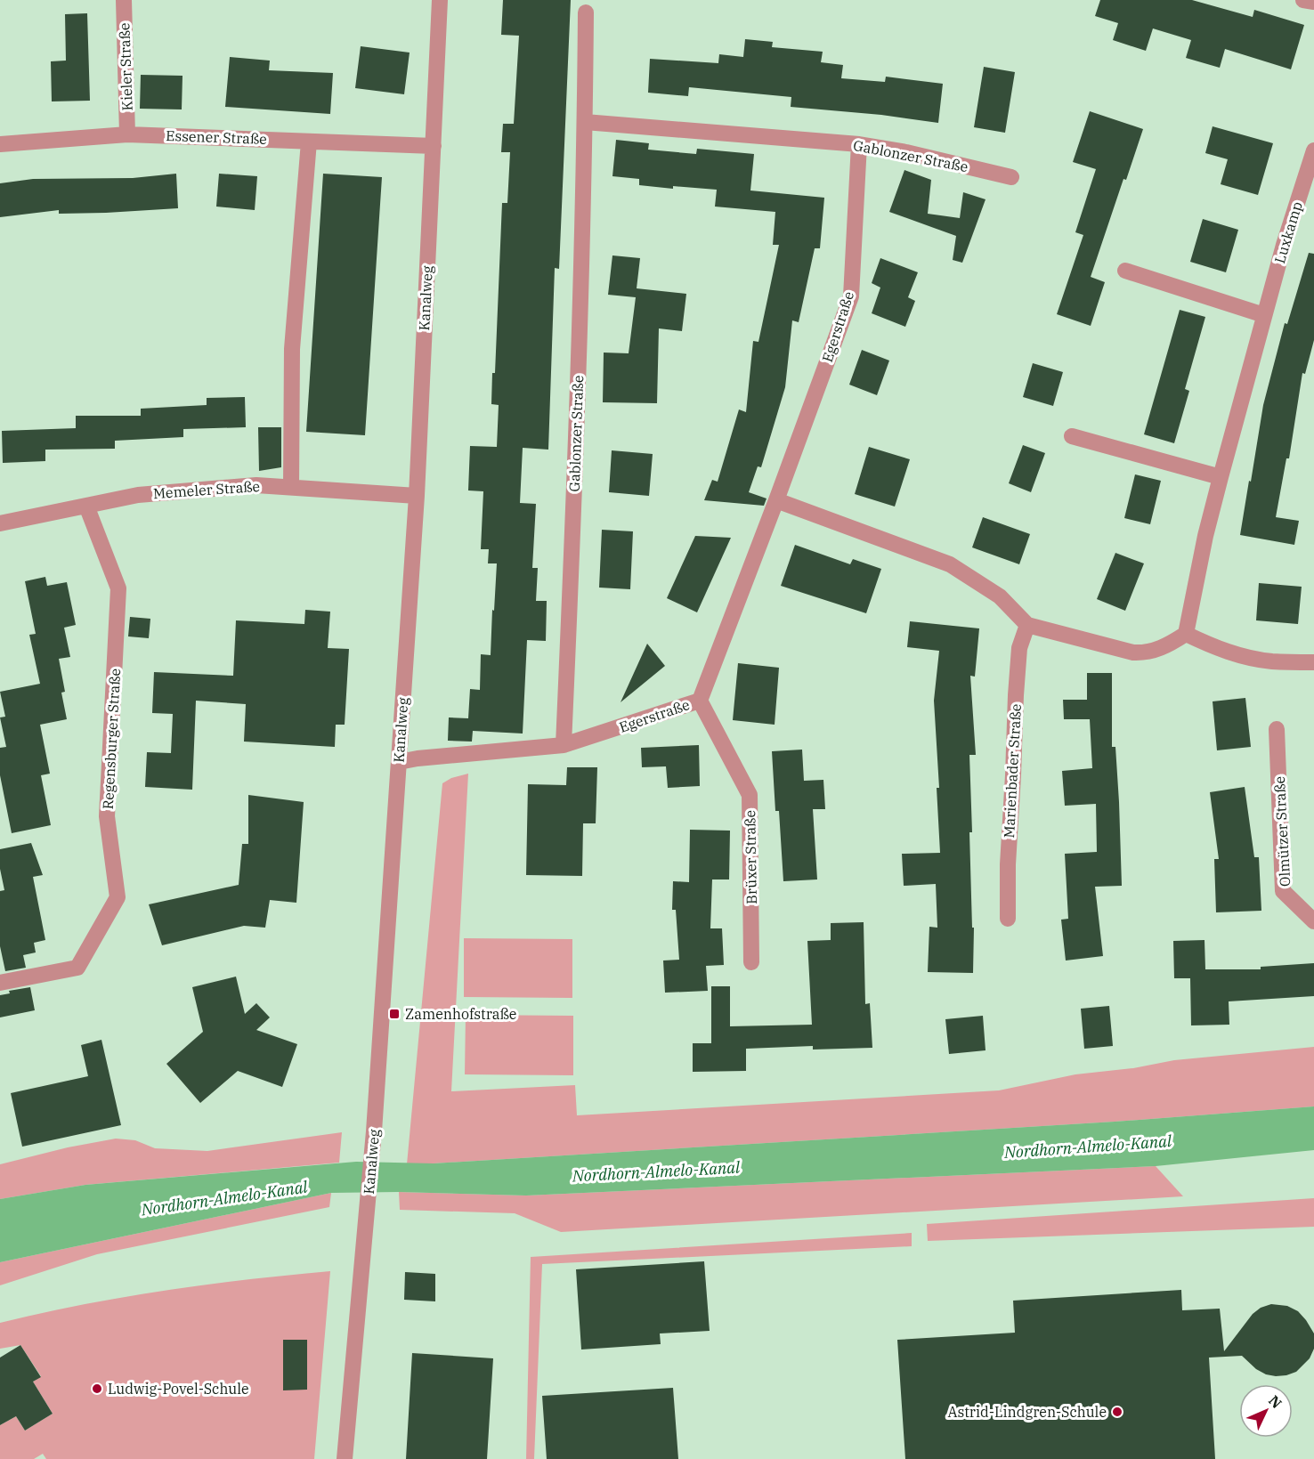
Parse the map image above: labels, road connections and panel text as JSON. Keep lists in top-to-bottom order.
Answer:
{
  "streets": {
    "street": [
      "Kieler Straße",
      "Essener Straße",
      "Gablonzer Straße",
      "Luxkamp",
      "Kanalweg",
      "Egerstraße",
      "Memeler Straße",
      "Regensburger Straße",
      "Marienbader Straße",
      "Olmützer Straße",
      "Brüxer Straße"
    ]
  },
  "crossings": [
    ["Kieler Straße", "Essener Straße"],
    ["Essener Straße", "Kanalweg"],
    ["Gablonzer Straße", "Egerstraße"],
    ["Kanalweg", "Egerstraße"],
    ["Kanalweg", "Memeler Straße"],
    ["Egerstraße", "Brüxer Straße"],
    ["Memeler Straße", "Regensburger Straße"]
  ],
  "water": ["Nordhorn-Almelo-Kanal"],
  "places": {
    "transit": ["Zamenhofstraße"],
    "other": ["Ludwig-Povel-Schule", "Astrid-Lindgren-Schule"]
  },
  "north": "top right"
}
